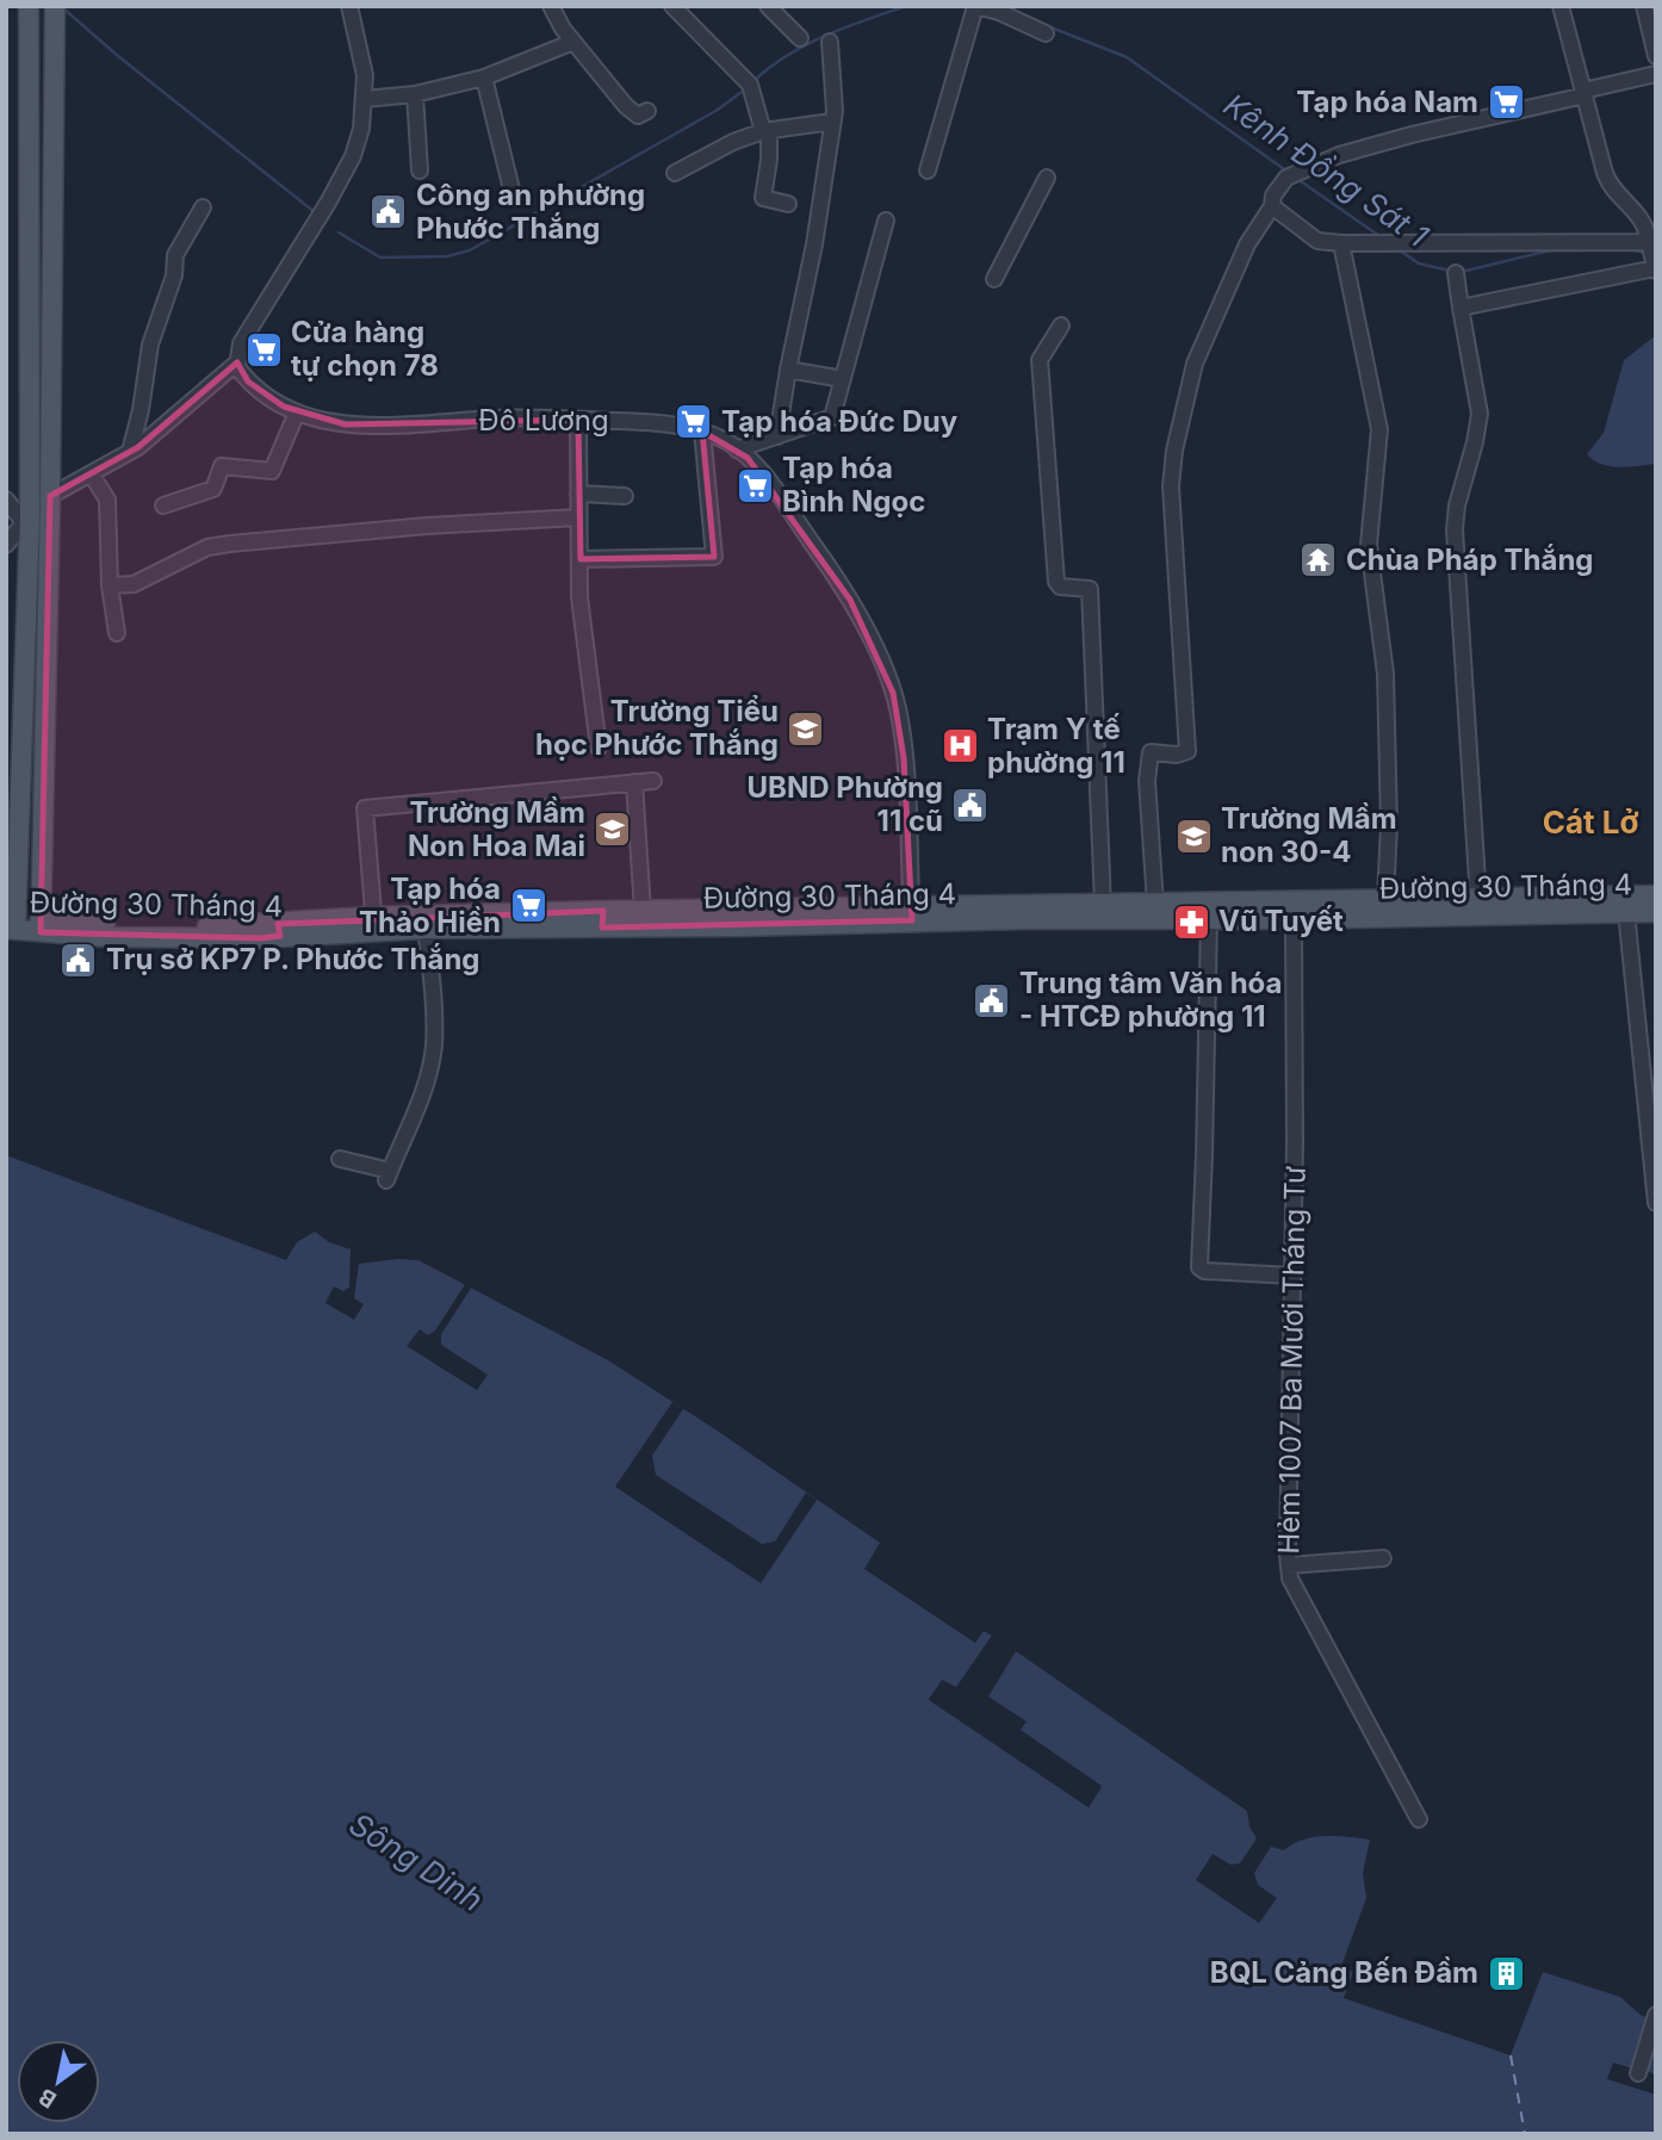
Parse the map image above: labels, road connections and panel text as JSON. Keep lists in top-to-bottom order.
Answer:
{
  "streets": {
    "main road": ["Đường 30 Tháng 4"],
    "street": ["Đô Lương", "Hẻm 1007 Ba Mươi Tháng Tư"]
  },
  "crossings": [
    ["Đô Lương", "Đường 30 Tháng 4"],
    ["Đường 30 Tháng 4", "Hẻm 1007 Ba Mươi Tháng Tư"]
  ],
  "districts": ["Cát Lở"],
  "water": ["Kênh Đồng Sát 1", "Sông Dinh"],
  "places": {
    "supermarket": [
      "Tạp hóa Nam",
      "Cửa hàng tự chọn 78",
      "Tạp hóa Đức Duy",
      "Tạp hóa Bình Ngọc",
      "Tạp hóa Thảo Hiền"
    ],
    "public building": [
      "Công an phường Phước Thắng",
      "UBND Phường 11 cũ",
      "Trụ sở KP7 P. Phước Thắng",
      "Trung tâm Văn hóa - HTCĐ phường 11"
    ],
    "temple": ["Chùa Pháp Thắng"],
    "school or university": ["Trường Tiểu học Phước Thắng", "Trường Mầm Non Hoa Mai", "Trường Mầm non 30-4"],
    "hospital": ["Trạm Y tế phường 11"],
    "pharmacy": ["Vũ Tuyết"],
    "building": ["BQL Cảng Bến Đầm"]
  },
  "north": "bottom left"
}
